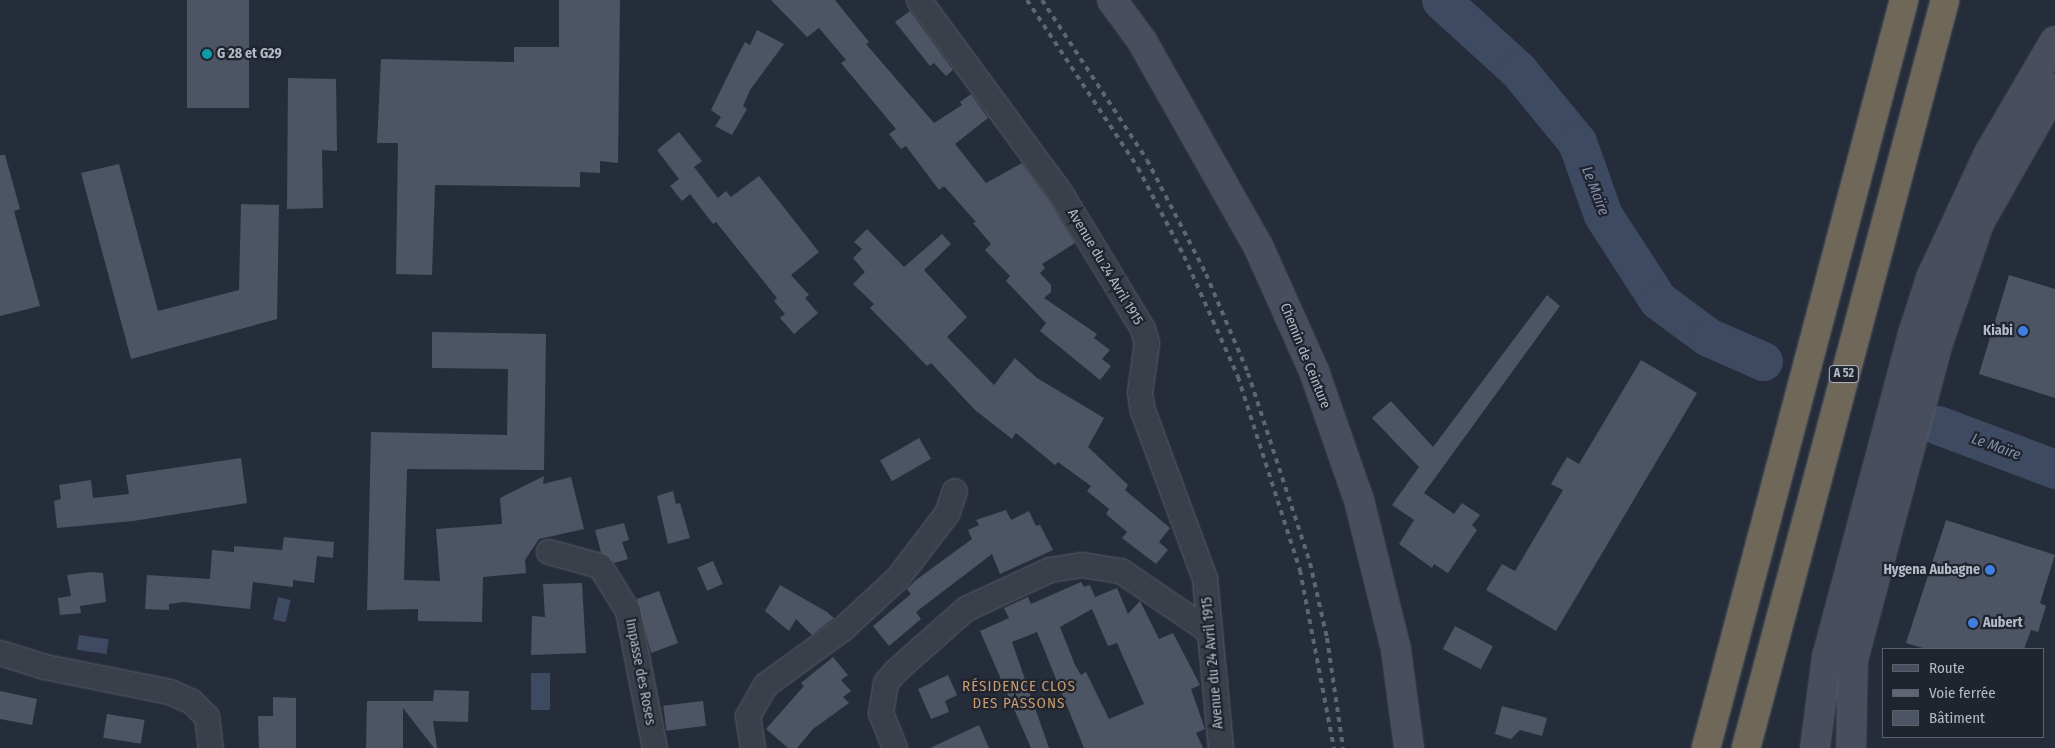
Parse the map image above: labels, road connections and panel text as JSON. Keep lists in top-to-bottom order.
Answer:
{
  "streets": {
    "highway": ["A 52"],
    "main road": ["Chemin de Ceinture"],
    "street": ["Avenue du 24 Avril 1915", "Impasse des Roses"]
  },
  "districts": ["RÉSIDENCE CLOS DES PASSONS"],
  "water": ["Le Maïre"],
  "places": [
    "G 28 et G29",
    "Kiabi",
    "Hygena Aubagne",
    "Aubert"
  ],
  "legend": ["Route", "Voie ferrée", "Bâtiment"]
}
